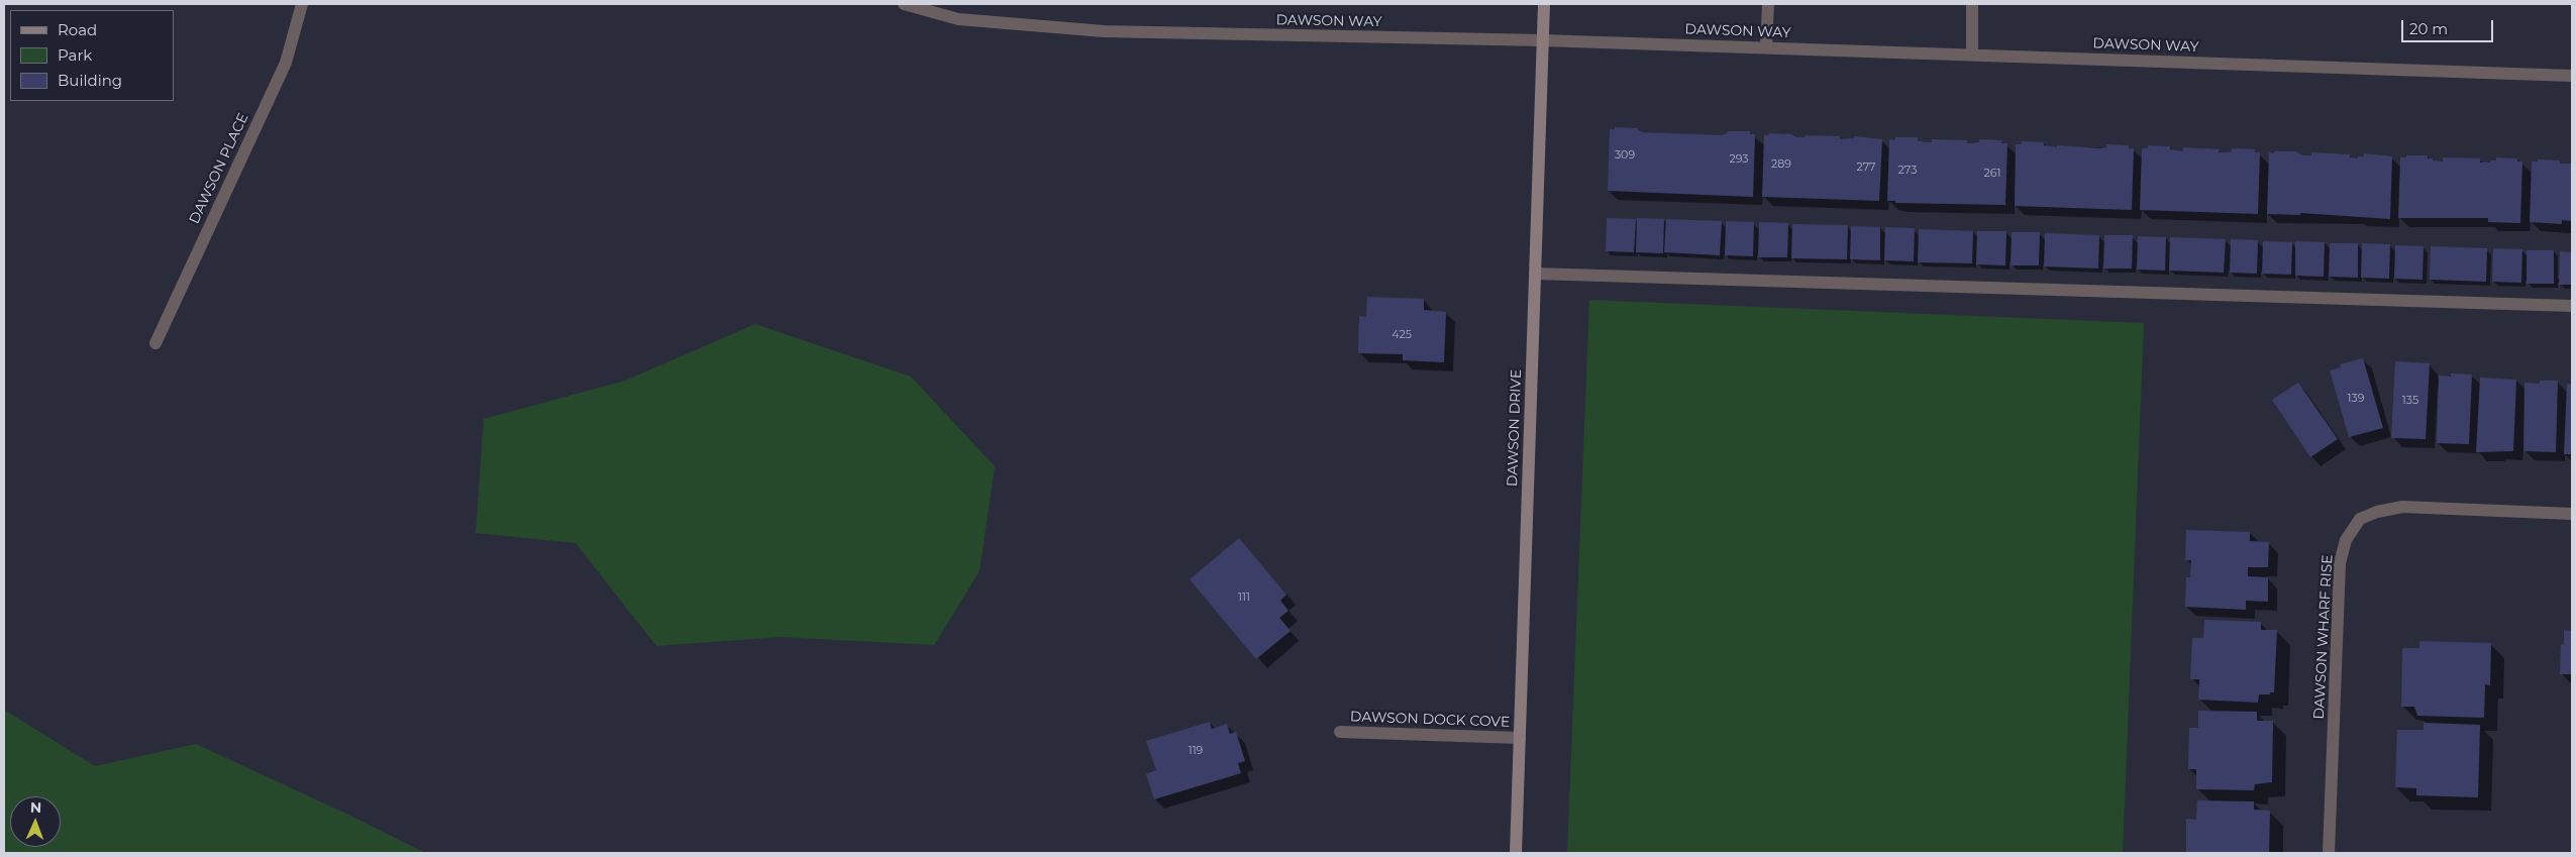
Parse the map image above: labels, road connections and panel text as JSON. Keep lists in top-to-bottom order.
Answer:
{
  "streets": {
    "street": [
      "DAWSON WAY",
      "DAWSON PLACE",
      "DAWSON DRIVE",
      "DAWSON WHARF RISE",
      "DAWSON DOCK COVE"
    ]
  },
  "crossings": [
    ["DAWSON WAY", "DAWSON DRIVE"],
    ["DAWSON DRIVE", "DAWSON DOCK COVE"]
  ],
  "house_numbers": [
    "309",
    "293",
    "289",
    "277",
    "273",
    "261",
    "425",
    "139",
    "135",
    "111",
    "119"
  ],
  "legend": ["Road", "Park", "Building"],
  "scale_bar": "20 m",
  "north": "top"
}
